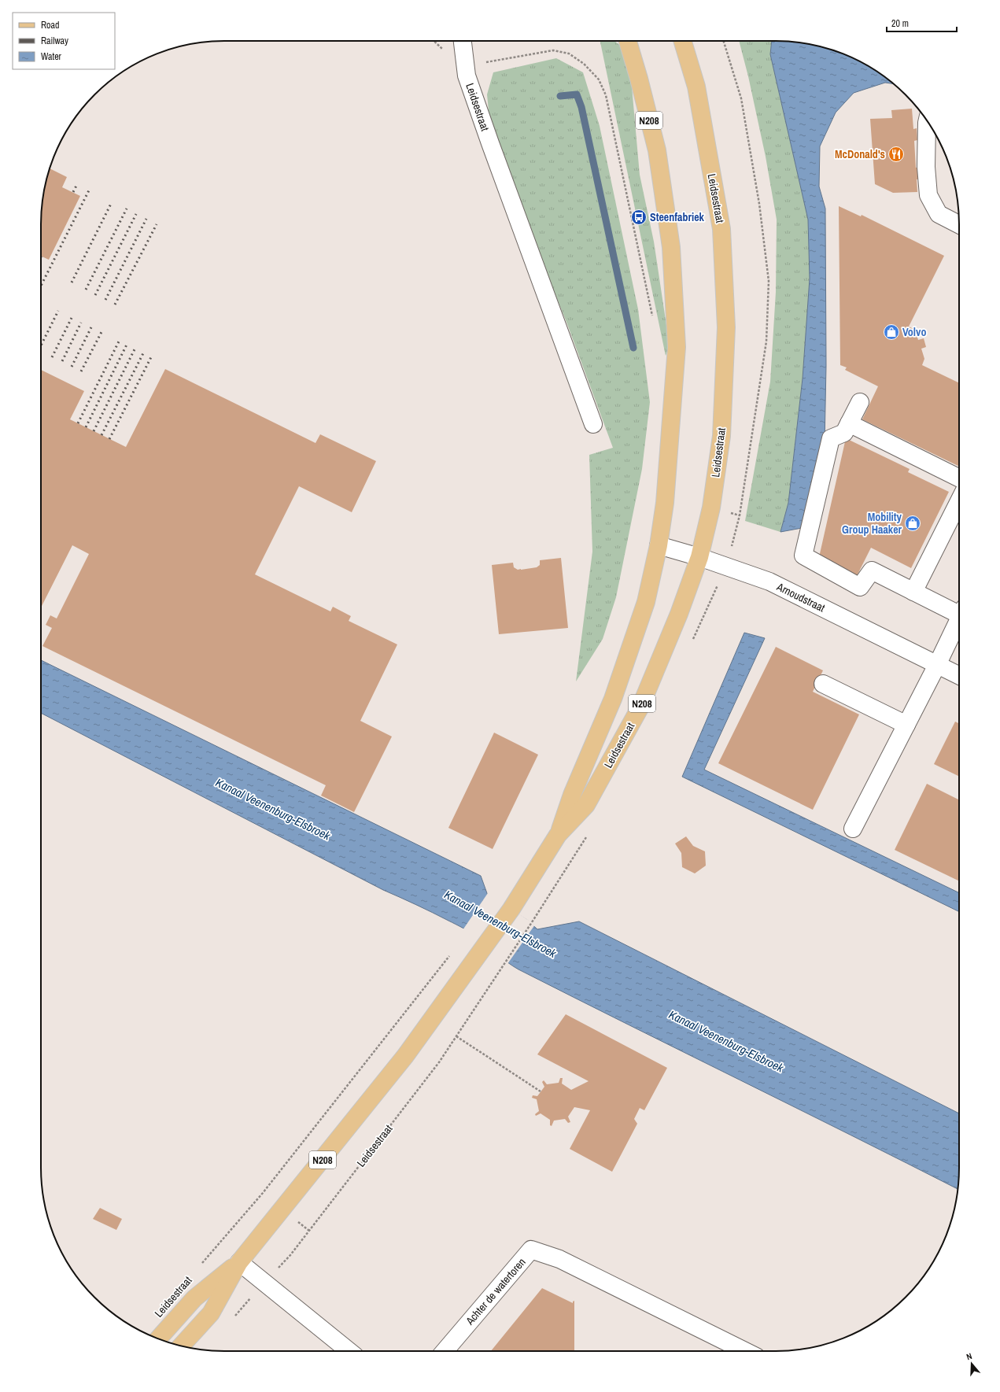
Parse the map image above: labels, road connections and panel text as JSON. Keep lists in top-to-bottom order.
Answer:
{
  "streets": {
    "main road": ["Leidsestraat", "N208"],
    "street": ["Arnoudstraat", "Achter de watertoren"]
  },
  "crossings": [
    ["Leidsestraat", "Arnoudstraat"]
  ],
  "water": ["Kanaal Veenenburg-Elsbroek"],
  "places": {
    "restaurant": ["McDonald's"],
    "bus stop": ["Steenfabriek"],
    "shop": ["Volvo", "Mobility Group Haaker"]
  },
  "legend": ["Road", "Railway", "Water"],
  "scale_bar": "20 m",
  "north": "top"
}
